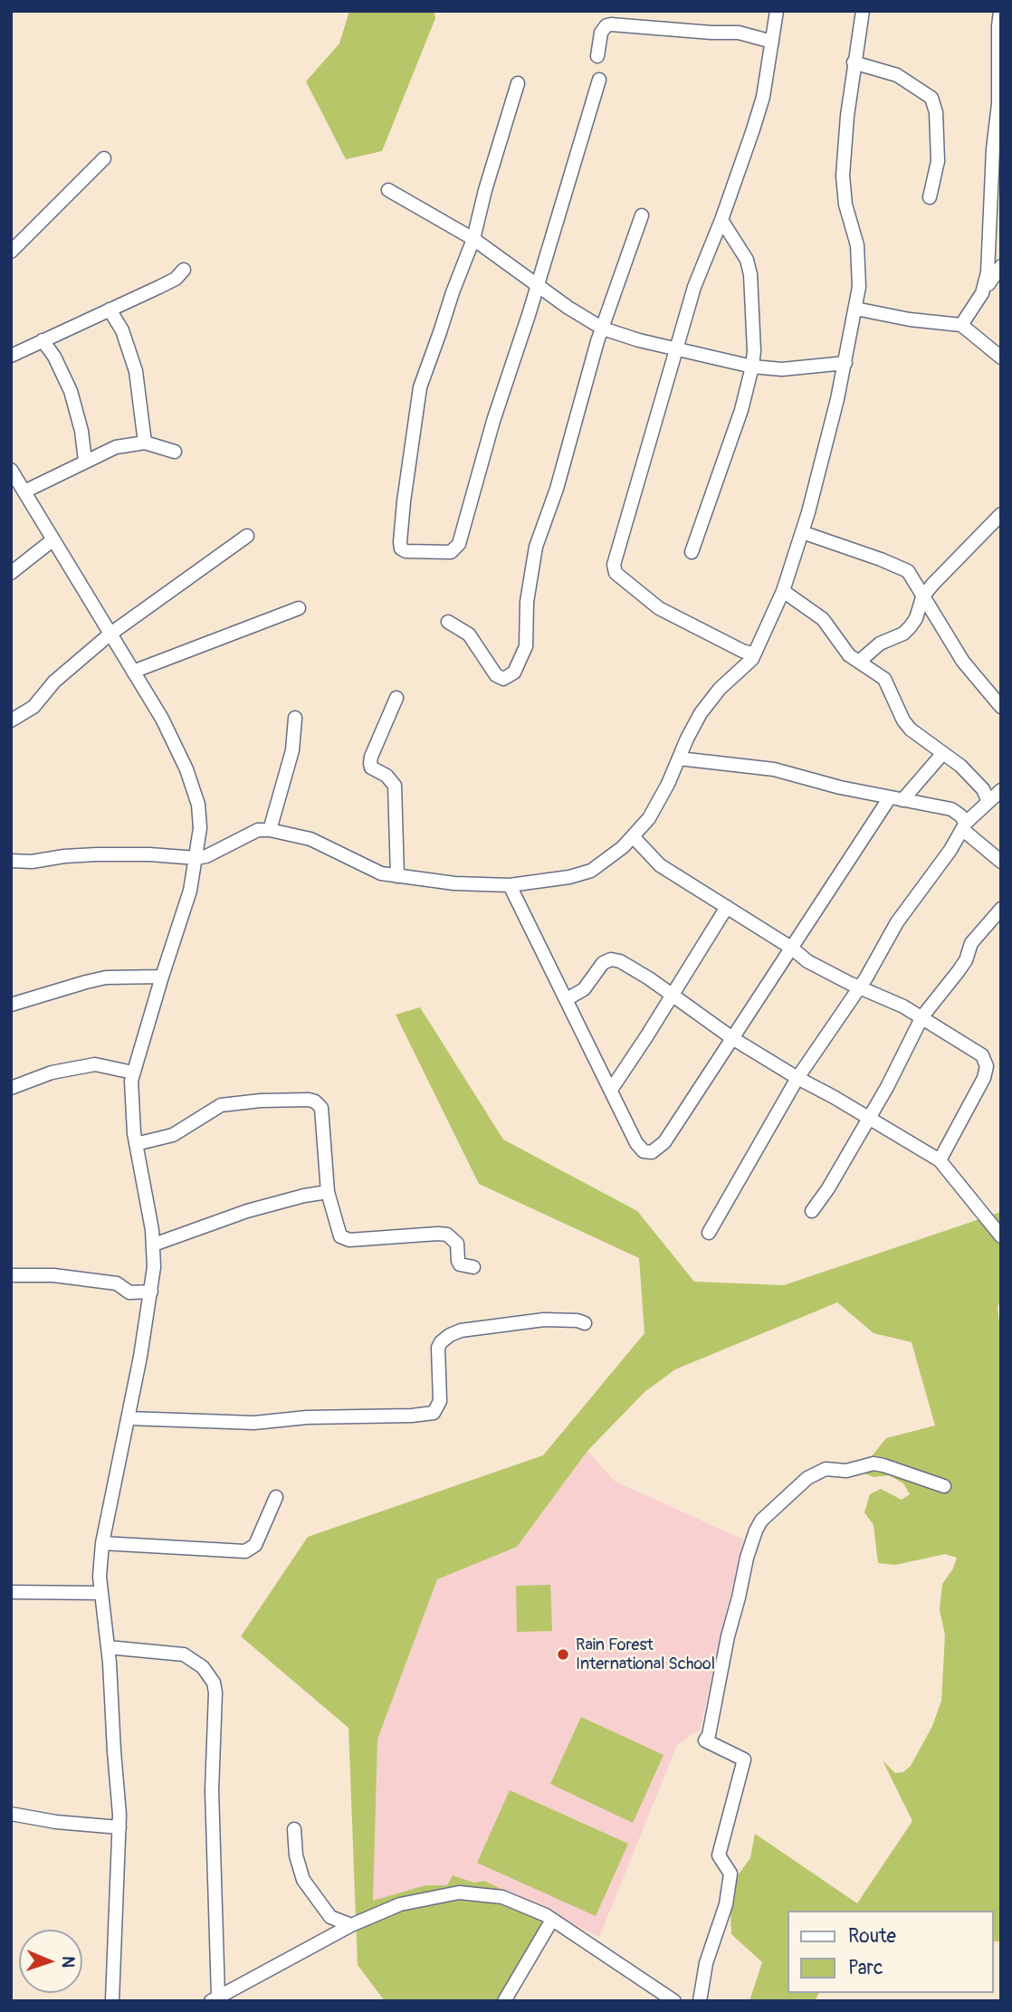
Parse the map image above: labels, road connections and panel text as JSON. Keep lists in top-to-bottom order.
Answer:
{
  "places": ["Rain Forest International School"],
  "legend": ["Route", "Parc"],
  "north": "right"
}
